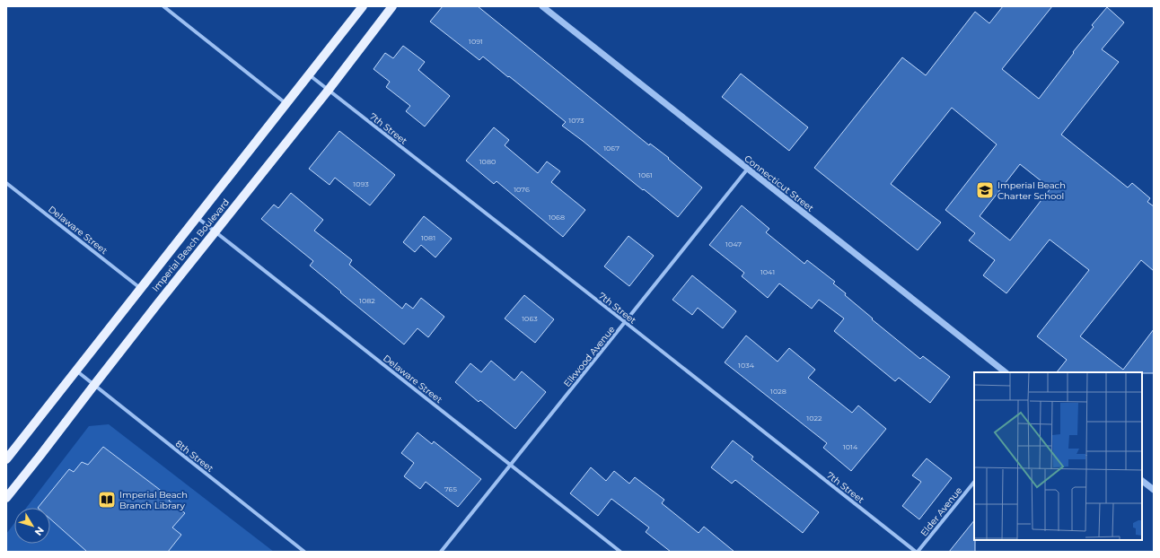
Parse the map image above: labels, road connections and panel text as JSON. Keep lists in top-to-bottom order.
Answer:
{
  "streets": {
    "main road": ["Imperial Beach Boulevard"],
    "street": [
      "7th Street",
      "Connecticut Street",
      "Delaware Street",
      "Elkwood Avenue",
      "8th Street",
      "Elder Avenue"
    ]
  },
  "crossings": [
    ["7th Street", "Imperial Beach Boulevard"],
    ["7th Street", "Elkwood Avenue"],
    ["7th Street", "Elder Avenue"],
    ["Connecticut Street", "Elkwood Avenue"],
    ["Delaware Street", "Imperial Beach Boulevard"],
    ["Delaware Street", "Elkwood Avenue"],
    ["Imperial Beach Boulevard", "8th Street"]
  ],
  "places": {
    "school or university": ["Imperial Beach Charter School"],
    "library": ["Imperial Beach Branch Library"]
  },
  "house_numbers": [
    "1091",
    "1073",
    "1067",
    "1080",
    "1061",
    "1093",
    "1076",
    "1068",
    "1081",
    "1047",
    "1041",
    "1082",
    "1063",
    "1034",
    "1028",
    "1022",
    "1014",
    "765"
  ],
  "north": "bottom right"
}
